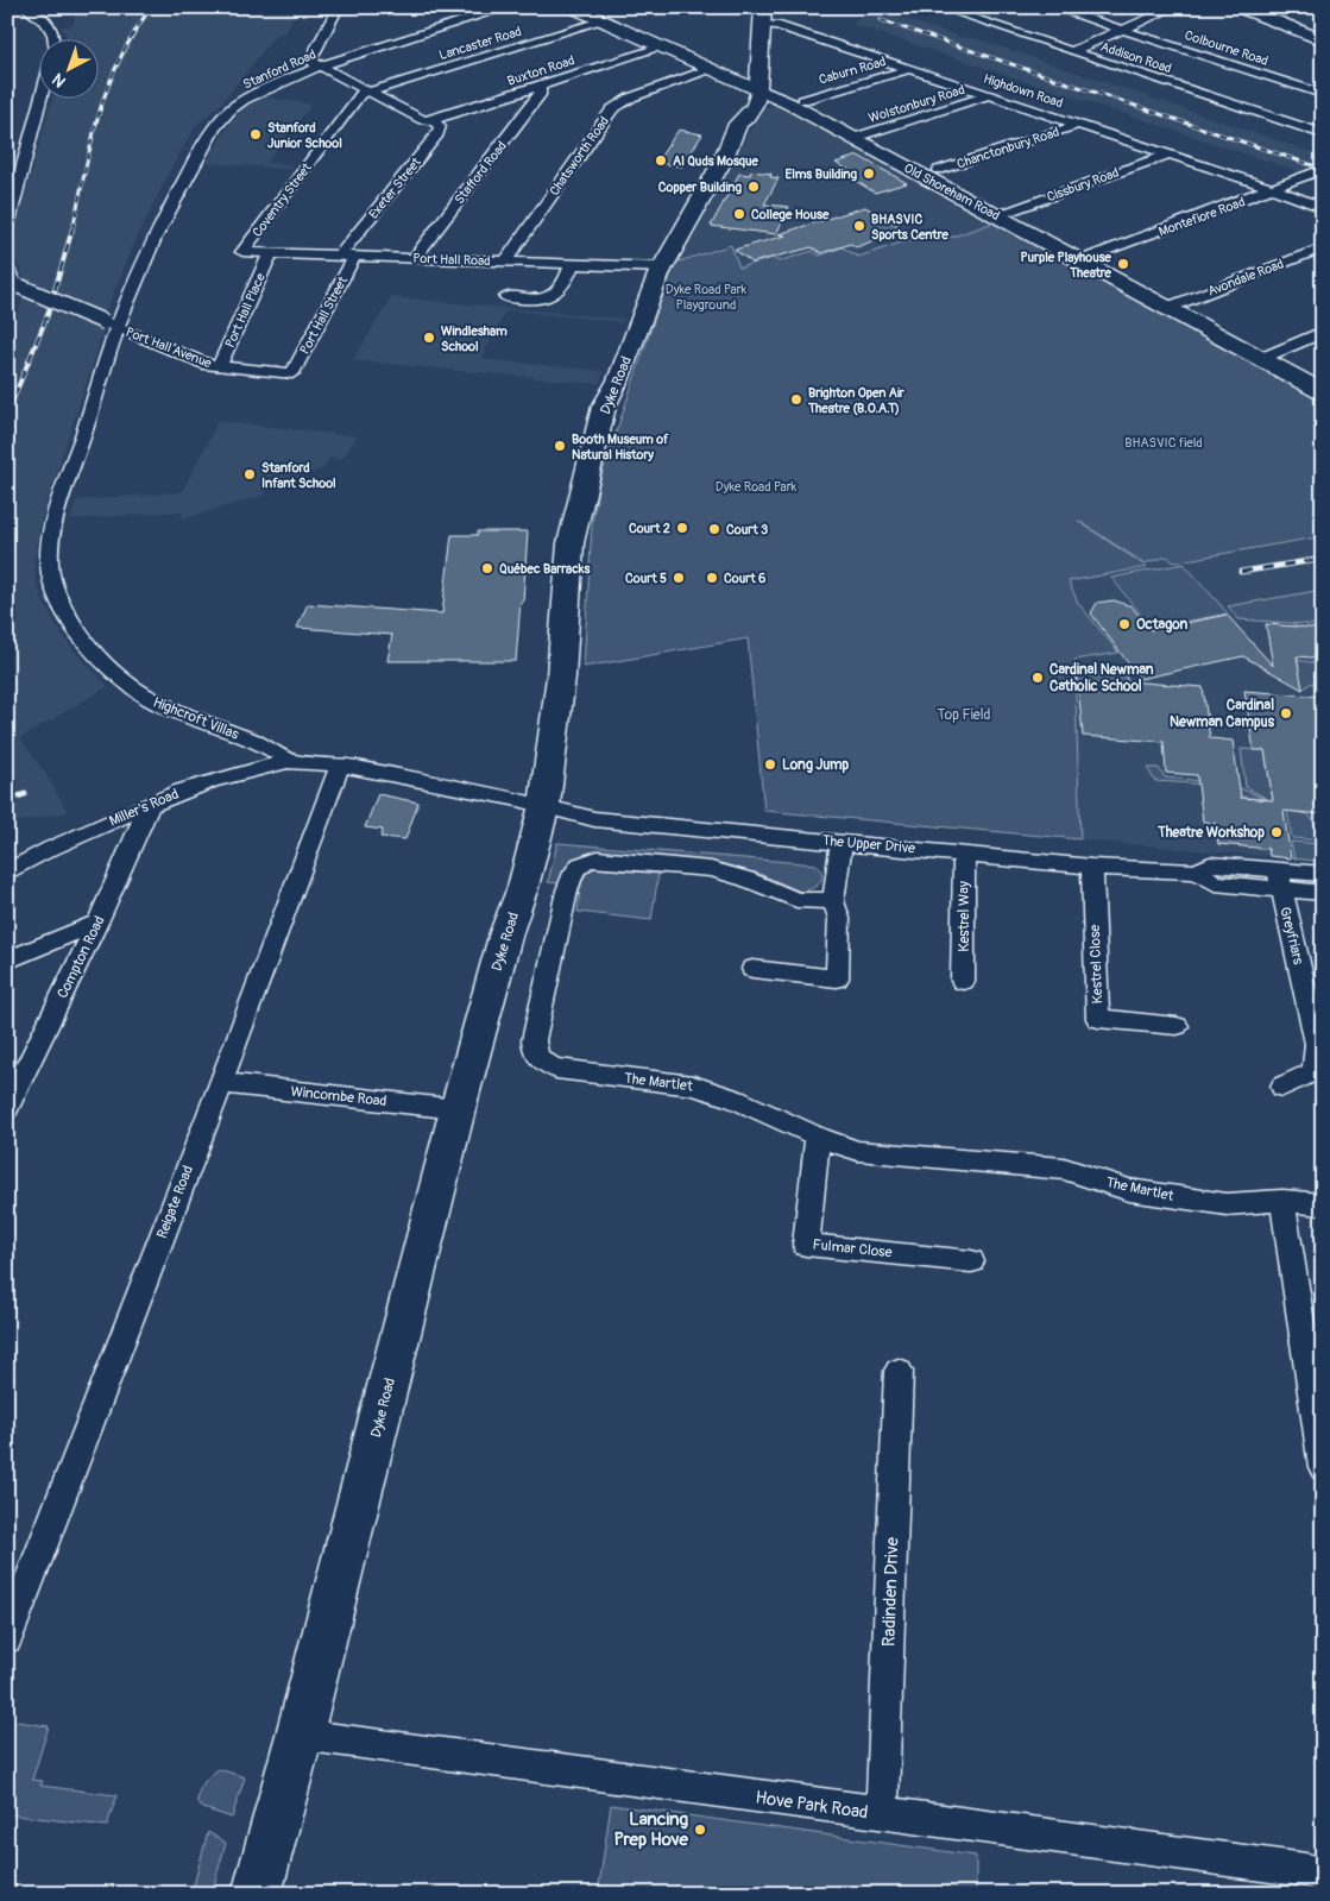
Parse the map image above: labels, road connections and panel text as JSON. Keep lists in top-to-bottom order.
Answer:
{
  "streets": {
    "street": [
      "Lancaster Road",
      "Colbourne Road",
      "Addison Road",
      "Stanford Road",
      "Buxton Road",
      "Caburn Road",
      "Highdown Road",
      "Wolstonbury Road",
      "Chanctonbury Road",
      "Chatsworth Road",
      "Stafford Road",
      "Cissbury Road",
      "Exeter Street",
      "Old Shoreham Road",
      "Coventry Street",
      "Montefiore Road",
      "Port Hall Road",
      "Avondale Road",
      "Port Hall Place",
      "Port Hall Street",
      "Port Hall Avenue",
      "Dyke Road",
      "Highcroft Villas",
      "Miller's Road",
      "The Upper Drive",
      "Kestrel Way",
      "Greyfriars",
      "Compton Road",
      "Kestrel Close",
      "The Martlet",
      "Wincombe Road",
      "Reigate Road",
      "Fulmar Close",
      "Radinden Drive",
      "Hove Park Road"
    ]
  },
  "crossings": [
    ["Lancaster Road", "Coventry Street"],
    ["Stanford Road", "Port Hall Avenue"],
    ["Stanford Road", "Highcroft Villas"],
    ["Buxton Road", "Stafford Road"],
    ["Buxton Road", "Exeter Street"],
    ["Caburn Road", "Highdown Road"],
    ["Highdown Road", "Wolstonbury Road"],
    ["Highdown Road", "Chanctonbury Road"],
    ["Highdown Road", "Cissbury Road"],
    ["Highdown Road", "Montefiore Road"],
    ["Wolstonbury Road", "Old Shoreham Road"],
    ["Chatsworth Road", "Port Hall Road"],
    ["Stafford Road", "Port Hall Road"],
    ["Cissbury Road", "Old Shoreham Road"],
    ["Exeter Street", "Port Hall Road"],
    ["Exeter Street", "Port Hall Street"],
    ["Old Shoreham Road", "Montefiore Road"],
    ["Old Shoreham Road", "Avondale Road"],
    ["Old Shoreham Road", "Dyke Road"],
    ["Coventry Street", "Port Hall Road"],
    ["Port Hall Road", "Port Hall Place"],
    ["Port Hall Road", "Port Hall Street"],
    ["Port Hall Road", "Dyke Road"],
    ["Port Hall Place", "Port Hall Avenue"],
    ["Port Hall Street", "Port Hall Avenue"],
    ["Port Hall Avenue", "Highcroft Villas"],
    ["Dyke Road", "The Upper Drive"],
    ["Dyke Road", "Wincombe Road"],
    ["Dyke Road", "Hove Park Road"],
    ["Highcroft Villas", "Miller's Road"],
    ["Miller's Road", "Compton Road"],
    ["The Upper Drive", "Kestrel Way"],
    ["The Upper Drive", "Greyfriars"],
    ["The Upper Drive", "Kestrel Close"],
    ["The Martlet", "Fulmar Close"],
    ["Wincombe Road", "Reigate Road"],
    ["Radinden Drive", "Hove Park Road"]
  ],
  "parks": [
    "Dyke Road Park Playground",
    "BHASVIC field",
    "Dyke Road Park",
    "Top Field"
  ],
  "places": [
    "Stanford Junior School",
    "Al Quds Mosque",
    "Elms Building",
    "Copper Building",
    "College House",
    "BHASVIC Sports Centre",
    "Purple Playhouse Theatre",
    "Windlesham School",
    "Brighton Open Air Theatre (B.O.A.T)",
    "Booth Museum of Natural History",
    "Stanford Infant School",
    "Court 2",
    "Court 3",
    "Québec Barracks",
    "Court 5",
    "Court 6",
    "Octagon",
    "Cardinal Newman Catholic School",
    "Cardinal Newman Campus",
    "Long Jump",
    "Theatre Workshop",
    "Lancing Prep Hove"
  ],
  "north": "bottom left"
}
